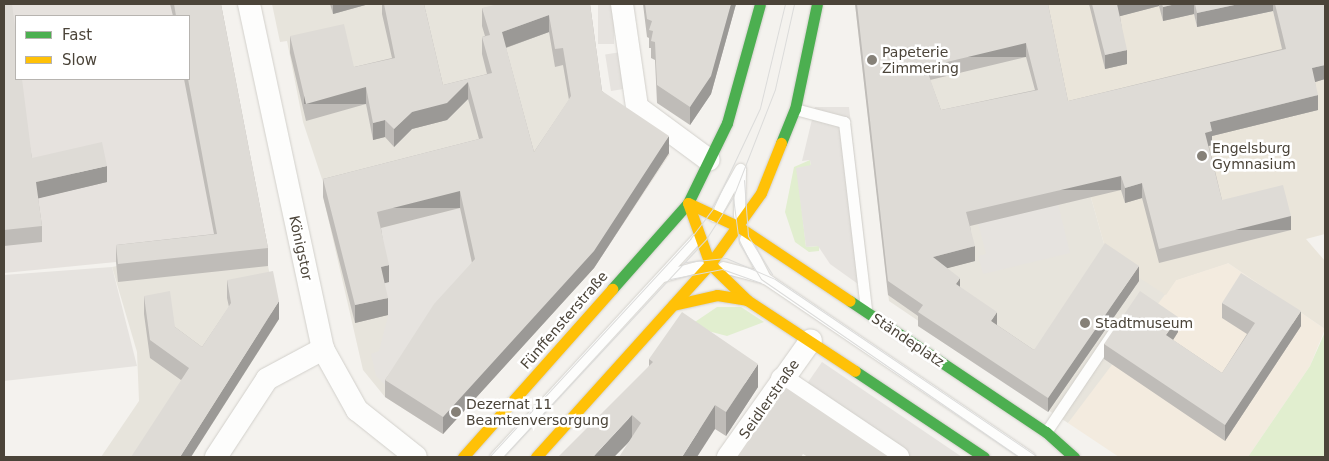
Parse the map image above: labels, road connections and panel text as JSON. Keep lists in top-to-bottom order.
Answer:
{
  "streets": {
    "main road": ["Fünffensterstraße", "Ständeplatz"],
    "street": ["Königstor", "Seidlerstraße"]
  },
  "places": [
    "Papeterie Zimmering",
    "Engelsburg Gymnasium",
    "Stadtmuseum",
    "Dezernat 11 Beamtenversorgung"
  ],
  "legend": ["Fast", "Slow"]
}
